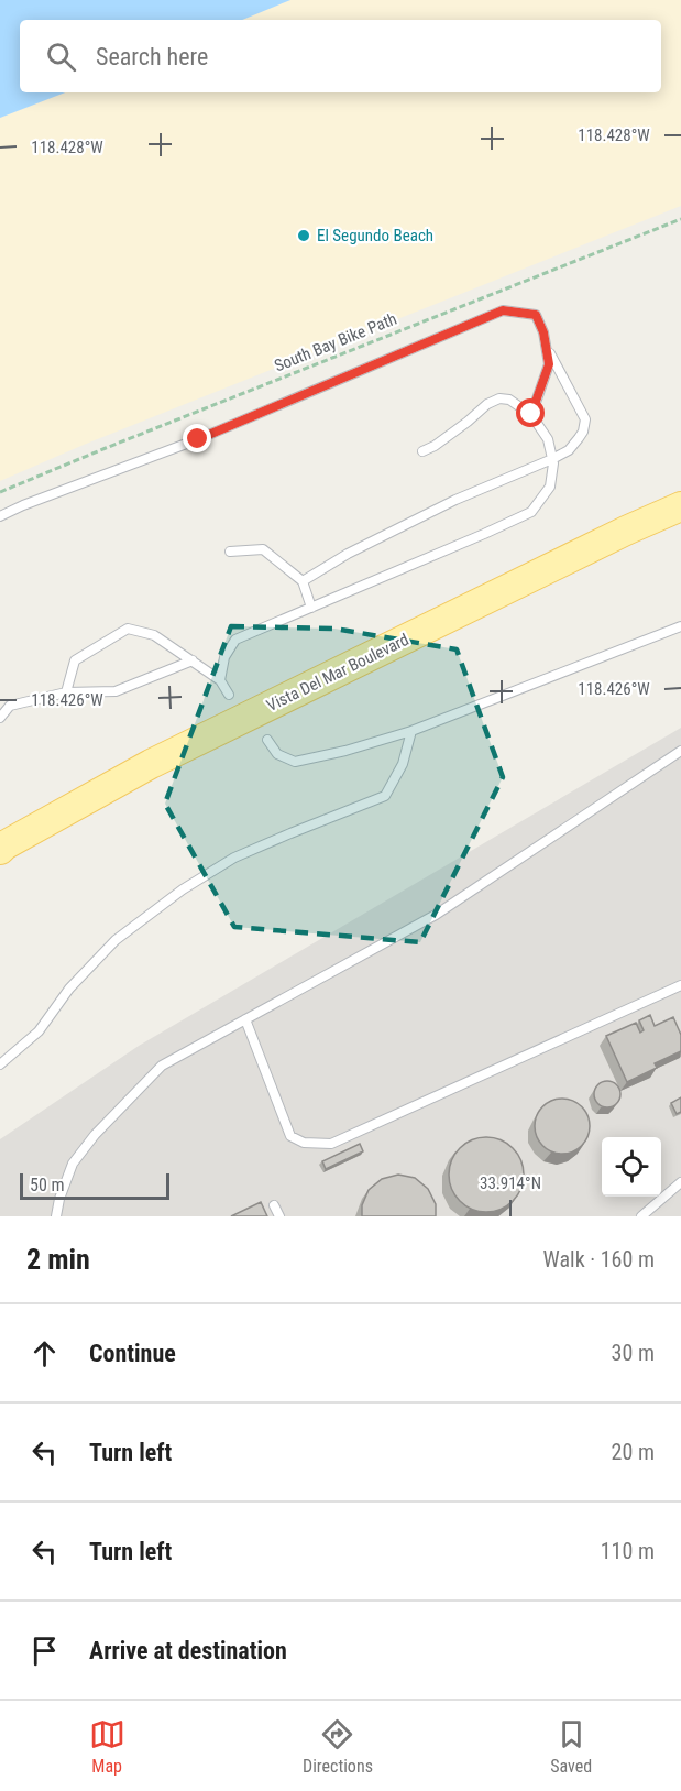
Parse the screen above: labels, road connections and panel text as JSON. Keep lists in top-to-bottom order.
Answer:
{
  "streets": {
    "main road": ["Vista Del Mar Boulevard"],
    "path": ["South Bay Bike Path"]
  },
  "places": ["El Segundo Beach"],
  "scale_bar": "50 m",
  "page": {
    "search": "Search here",
    "scale": "50 m",
    "heading": ["2 min", "Walk · 160 m"],
    "list": [
      ["Continue", "30 m"],
      ["Turn left", "20 m"],
      ["Turn left", "110 m"],
      "Arrive at destination"
    ],
    "nav": ["Map", "Directions", "Saved"]
  },
  "coordinates": ["118.428°W", "118.426°W", "33.914°N"]
}
